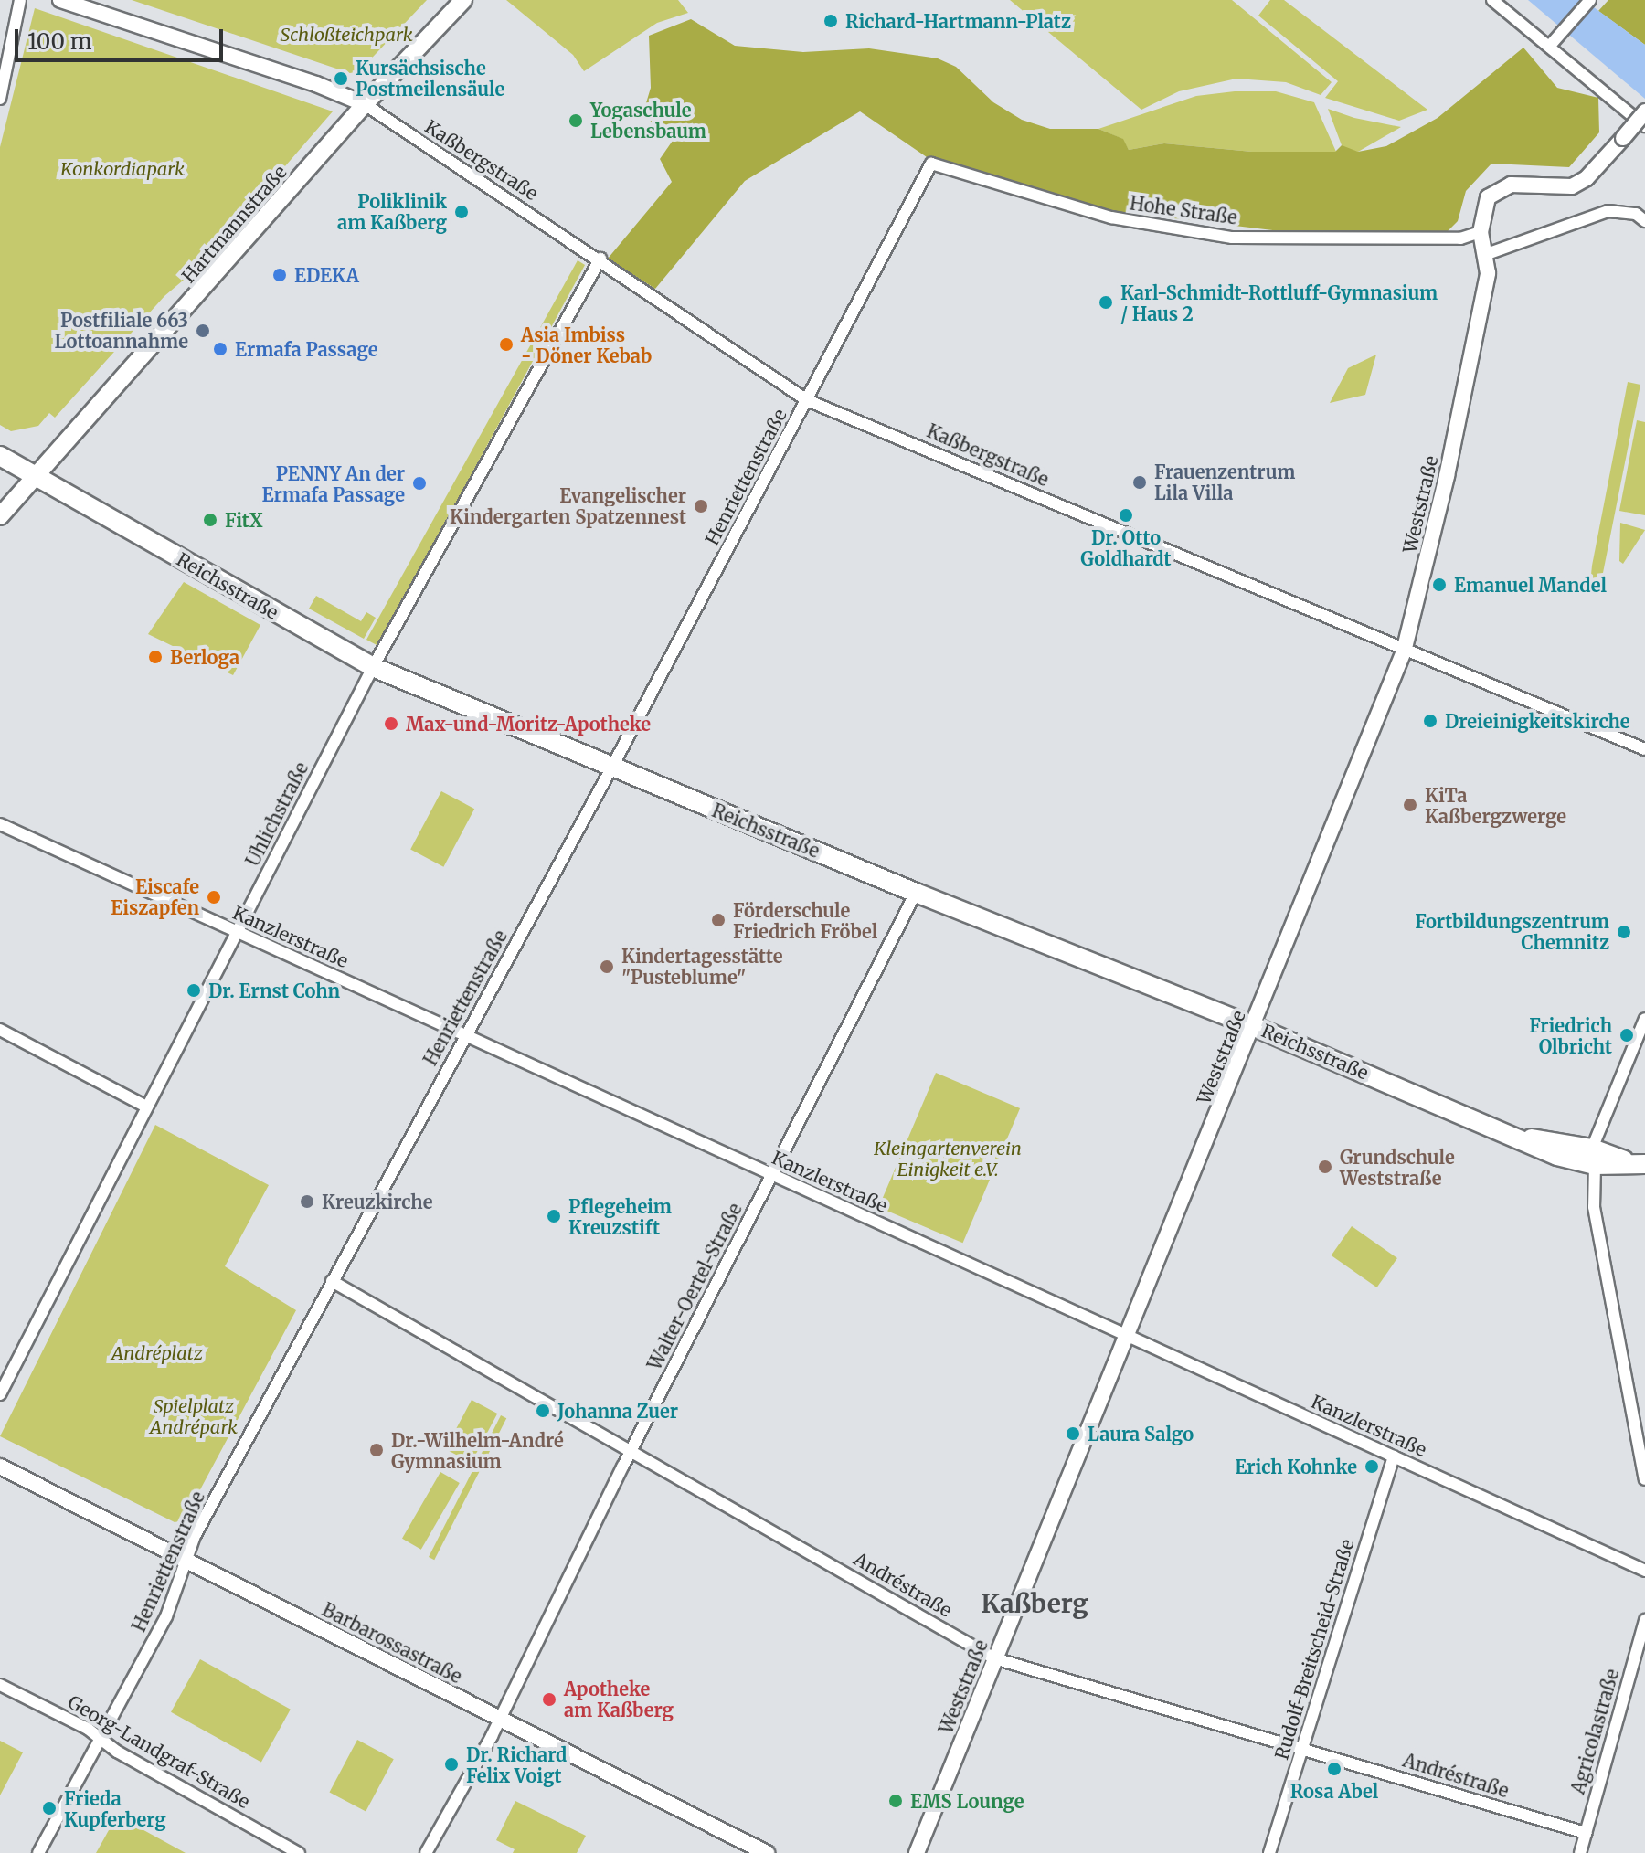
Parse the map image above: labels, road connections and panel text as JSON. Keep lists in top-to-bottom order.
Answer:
{
  "streets": {
    "main road": ["Hartmannstraße", "Reichsstraße"],
    "street": [
      "Kaßbergstraße",
      "Hohe Straße",
      "Henriettenstraße",
      "Weststraße",
      "Uhlichstraße",
      "Kanzlerstraße",
      "Walter-Oertel-Straße",
      "Andréstraße",
      "Barbarossastraße",
      "Rudolf-Breitscheid-Straße",
      "Agricolastraße",
      "Georg-Landgraf-Straße"
    ]
  },
  "crossings": [
    ["Kaßbergstraße", "Hartmannstraße"],
    ["Kaßbergstraße", "Henriettenstraße"],
    ["Kaßbergstraße", "Weststraße"],
    ["Kaßbergstraße", "Uhlichstraße"],
    ["Hohe Straße", "Henriettenstraße"],
    ["Hartmannstraße", "Reichsstraße"],
    ["Henriettenstraße", "Reichsstraße"],
    ["Henriettenstraße", "Kanzlerstraße"],
    ["Henriettenstraße", "Andréstraße"],
    ["Henriettenstraße", "Barbarossastraße"],
    ["Henriettenstraße", "Georg-Landgraf-Straße"],
    ["Weststraße", "Reichsstraße"],
    ["Weststraße", "Kanzlerstraße"],
    ["Weststraße", "Andréstraße"],
    ["Reichsstraße", "Uhlichstraße"],
    ["Reichsstraße", "Walter-Oertel-Straße"],
    ["Uhlichstraße", "Kanzlerstraße"],
    ["Kanzlerstraße", "Walter-Oertel-Straße"],
    ["Kanzlerstraße", "Rudolf-Breitscheid-Straße"],
    ["Walter-Oertel-Straße", "Andréstraße"],
    ["Walter-Oertel-Straße", "Barbarossastraße"],
    ["Andréstraße", "Rudolf-Breitscheid-Straße"],
    ["Andréstraße", "Agricolastraße"]
  ],
  "districts": ["Kaßberg"],
  "parks": [
    "Schloßteichpark",
    "Konkordiapark",
    "Kleingartenverein Einigkeit e.V.",
    "Andréplatz",
    "Spielplatz Andrépark"
  ],
  "places": [
    "Richard-Hartmann-Platz",
    "Kursächsische Postmeilensäule",
    "Yogaschule Lebensbaum",
    "Poliklinik am Kaßberg",
    "EDEKA",
    "Karl-Schmidt-Rottluff-Gymnasium / Haus 2",
    "Postfiliale 663 Lottoannahme",
    "Asia Imbiss - Döner Kebab",
    "Ermafa Passage",
    "Frauenzentrum Lila Villa",
    "PENNY An der Ermafa Passage",
    "Evangelischer Kindergarten Spatzennest",
    "Dr. Otto Goldhardt",
    "FitX",
    "Emanuel Mandel",
    "Berloga",
    "Dreieinigkeitskirche",
    "Max-und-Moritz-Apotheke",
    "KiTa Kaßbergzwerge",
    "Eiscafe Eiszapfen",
    "Förderschule Friedrich Fröbel",
    "Fortbildungszentrum Chemnitz",
    "Kindertagesstätte \"Pusteblume\"",
    "Dr. Ernst Cohn",
    "Friedrich Olbricht",
    "Grundschule Weststraße",
    "Kreuzkirche",
    "Pflegeheim Kreuzstift",
    "Johanna Zuer",
    "Laura Salgo",
    "Dr.-Wilhelm-André Gymnasium",
    "Erich Kohnke",
    "Apotheke am Kaßberg",
    "Dr. Richard Felix Voigt",
    "Rosa Abel",
    "EMS Lounge",
    "Frieda Kupferberg"
  ],
  "scale_bar": "100 m"
}
